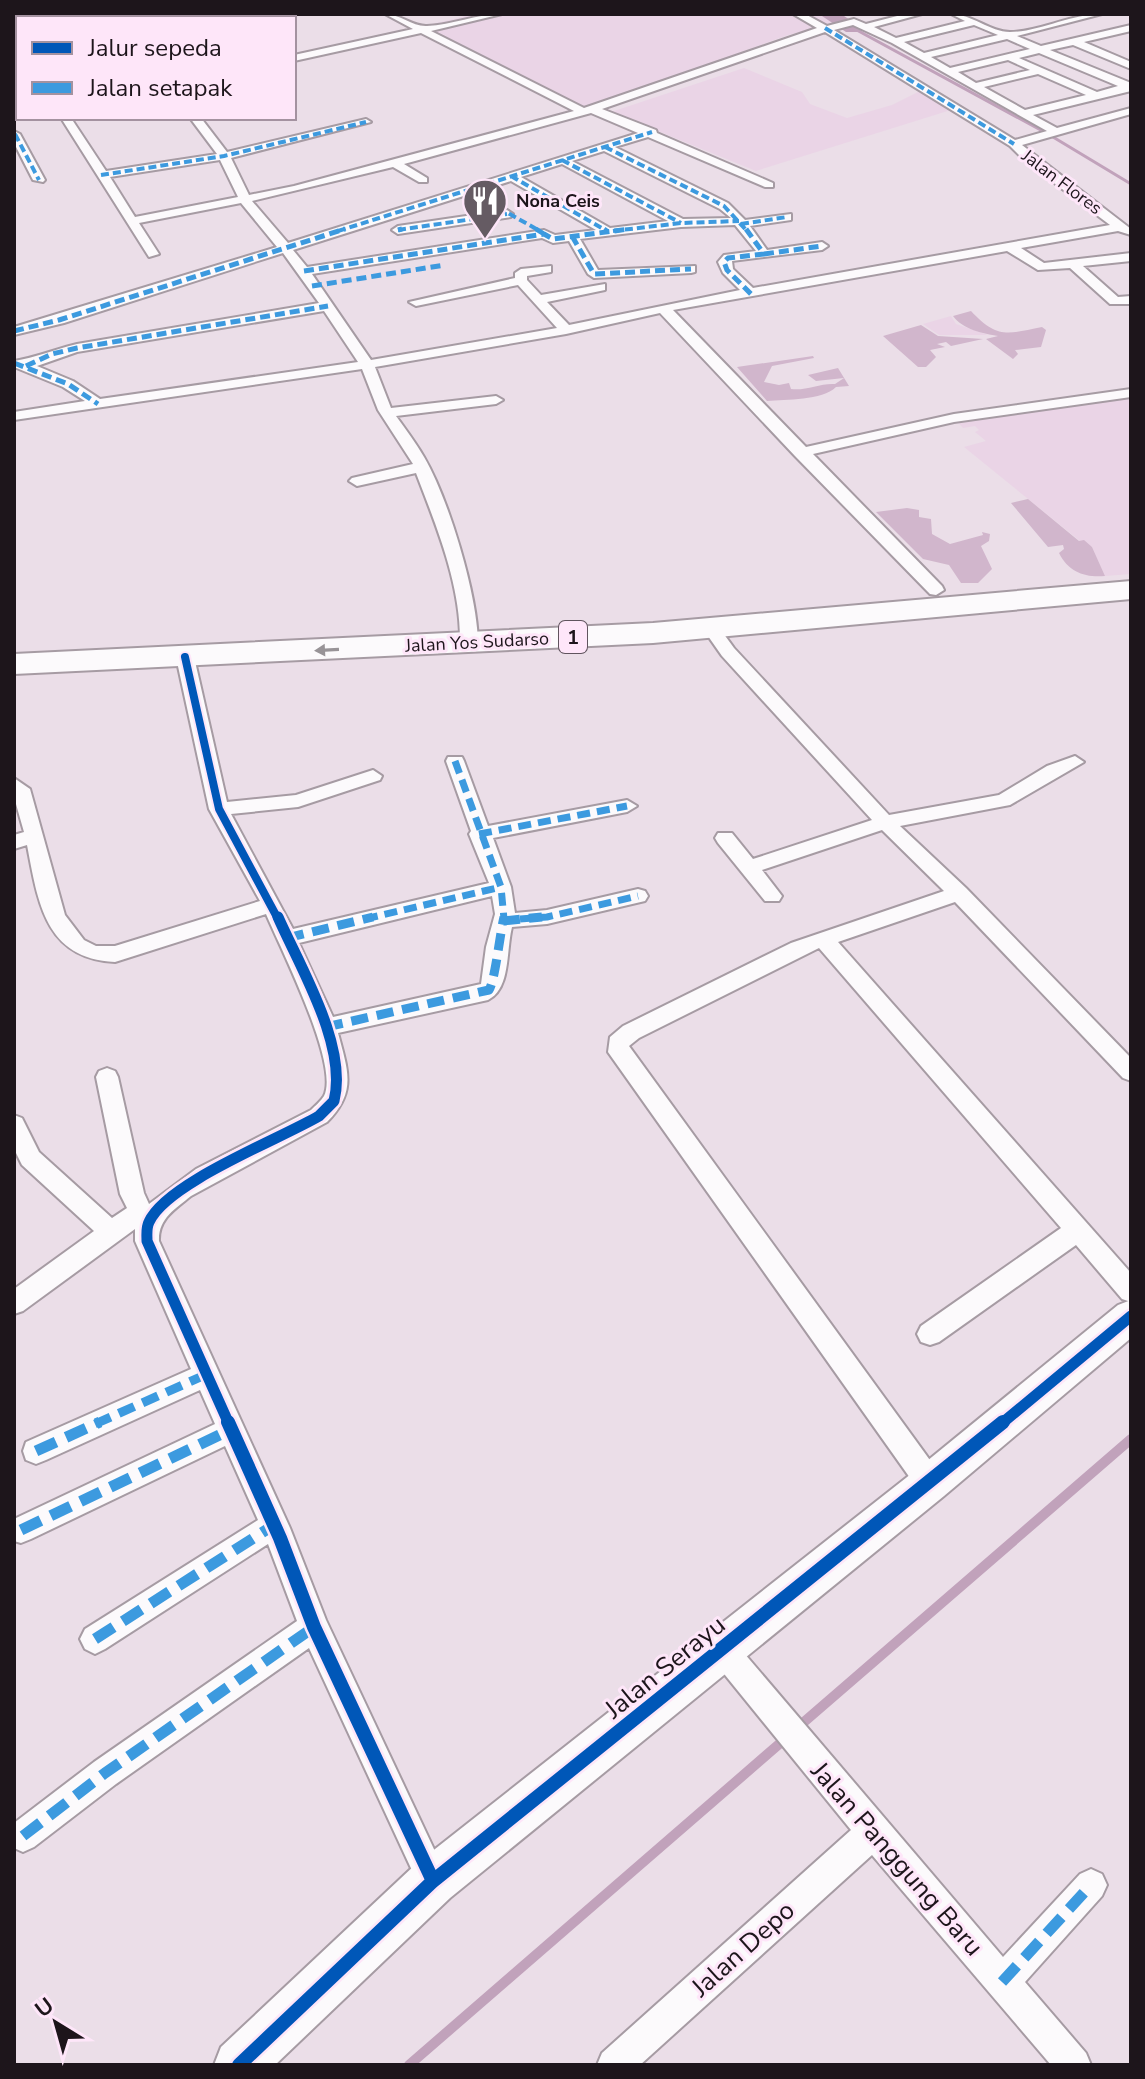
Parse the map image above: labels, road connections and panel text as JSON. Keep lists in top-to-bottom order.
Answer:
{
  "streets": {
    "highway": ["1", "Jalan Yos Sudarso"],
    "street": [
      "Jalan Flores",
      "Jalan Serayu",
      "Jalan Panggung Baru",
      "Jalan Depo"
    ]
  },
  "crossings": [
    ["Jalan Serayu", "Jalan Panggung Baru"],
    ["Jalan Panggung Baru", "Jalan Depo"]
  ],
  "places": {
    "restaurant": ["Nona Ceis"]
  },
  "legend": ["Jalur sepeda", "Jalan setapak"],
  "north": "top left"
}
